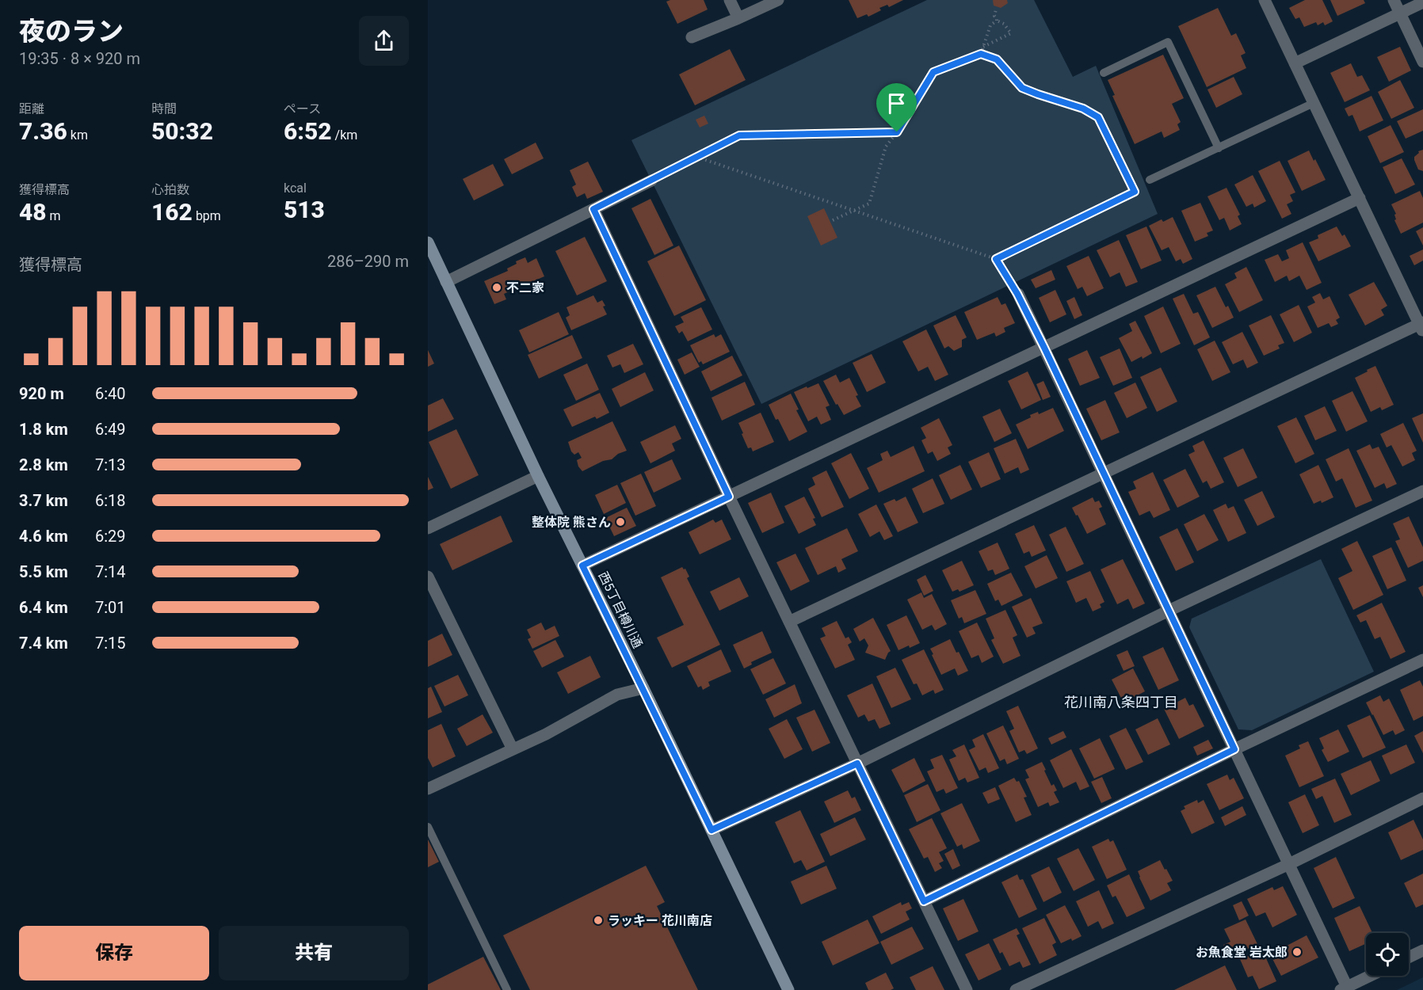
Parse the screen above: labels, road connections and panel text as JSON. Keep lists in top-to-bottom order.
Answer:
{
  "streets": {
    "main road": ["西5丁目樽川通"]
  },
  "districts": ["花川南八条四丁目"],
  "places": [
    "不二家",
    "整体院 熊さん",
    "ラッキー 花川南店",
    "お魚食堂 岩太郎"
  ],
  "page": {
    "heading": ["夜のラン", "19:35 · 8 × 920 m"],
    "stats": [
      ["距離", "7.36 km"],
      ["時間", "50:32"],
      ["ペース", "6:52 /km"],
      ["獲得標高", "48 m"],
      ["心拍数", "162 bpm"],
      ["kcal", "513"]
    ],
    "chart": ["獲得標高", "286–290 m"],
    "list": [
      {
        "name": "920 m",
        "note": "6:40"
      },
      {
        "name": "1.8 km",
        "note": "6:49"
      },
      {
        "name": "2.8 km",
        "note": "7:13"
      },
      {
        "name": "3.7 km",
        "note": "6:18"
      },
      {
        "name": "4.6 km",
        "note": "6:29"
      },
      {
        "name": "5.5 km",
        "note": "7:14"
      },
      {
        "name": "6.4 km",
        "note": "7:01"
      },
      {
        "name": "7.4 km",
        "note": "7:15"
      }
    ],
    "buttons": ["保存", "共有"]
  }
}
